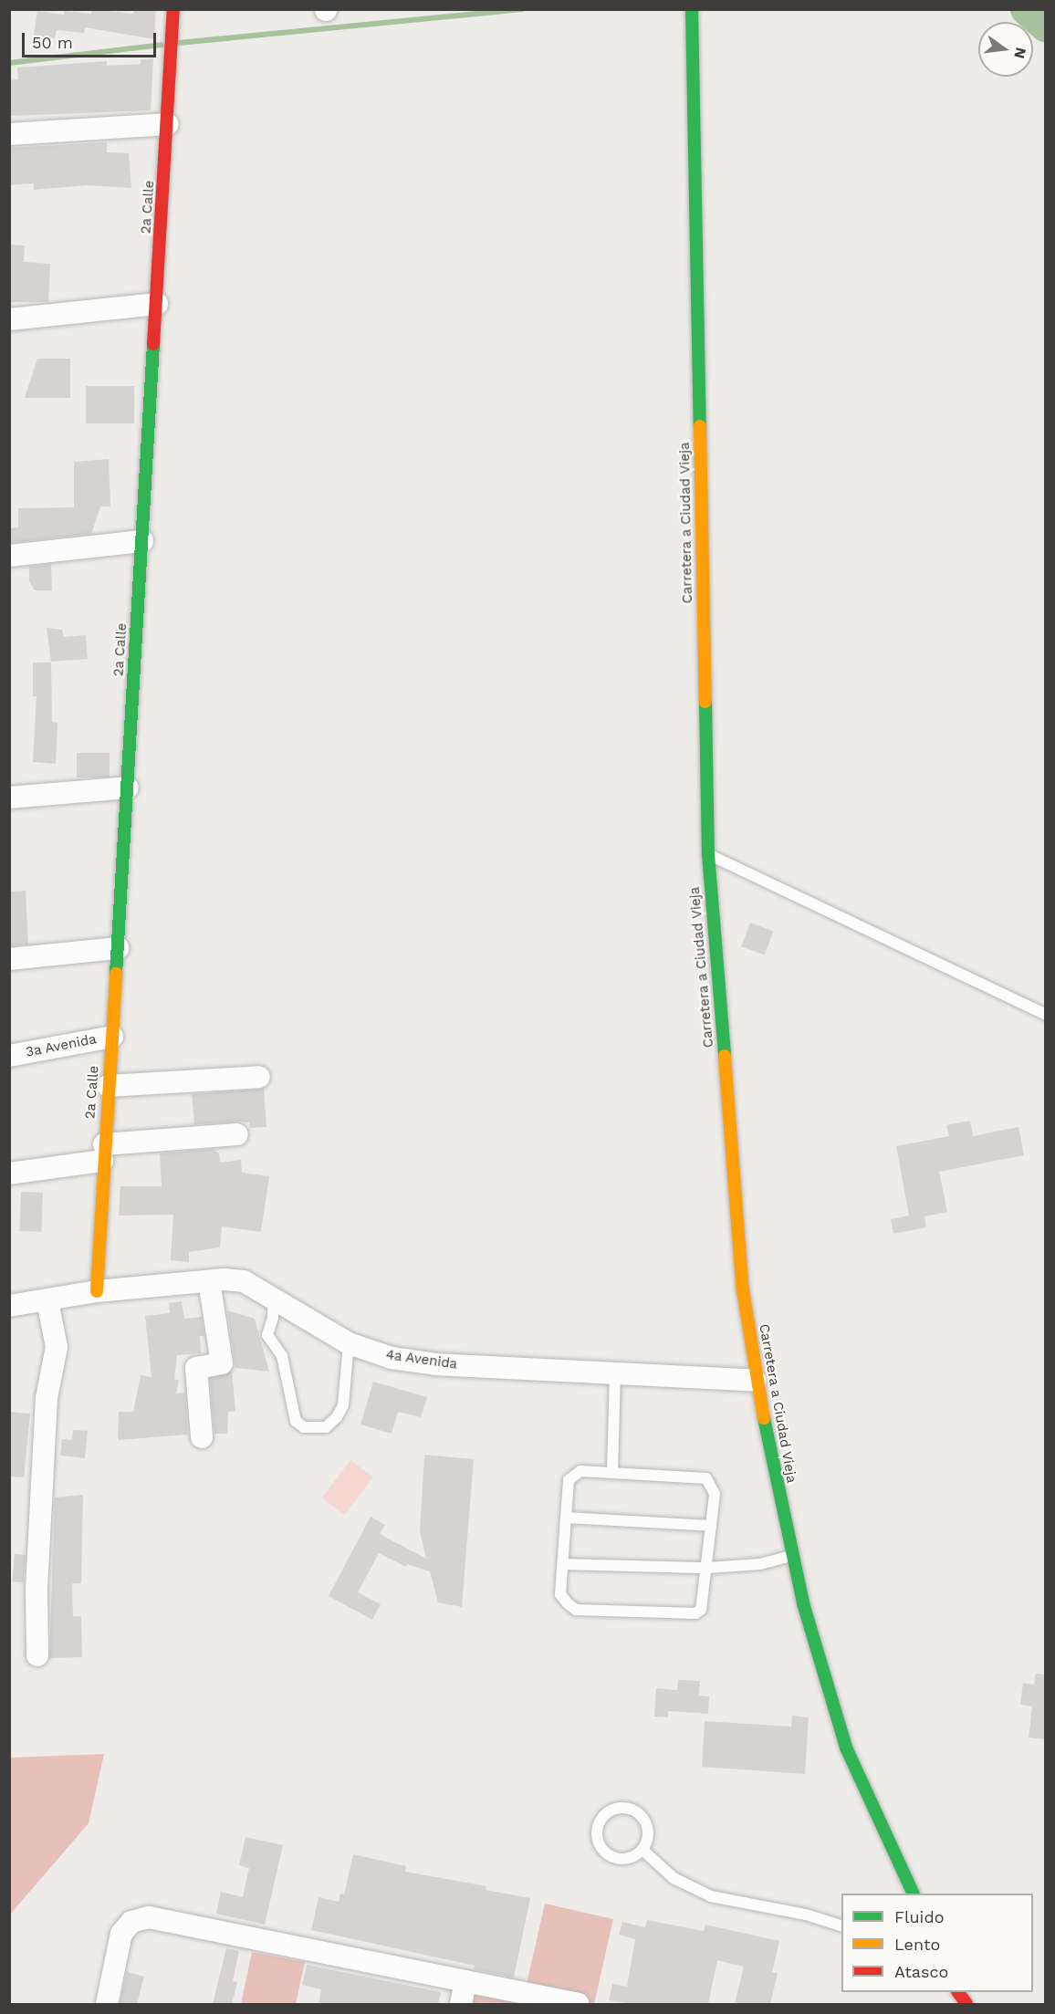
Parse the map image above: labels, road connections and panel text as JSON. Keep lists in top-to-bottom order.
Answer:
{
  "streets": {
    "main road": ["2a Calle", "Carretera a Ciudad Vieja"],
    "street": ["3a Avenida", "4a Avenida"]
  },
  "crossings": [
    ["2a Calle", "3a Avenida"],
    ["2a Calle", "4a Avenida"],
    ["Carretera a Ciudad Vieja", "4a Avenida"]
  ],
  "legend": ["Fluido", "Lento", "Atasco"],
  "scale_bar": "50 m",
  "north": "right"
}
